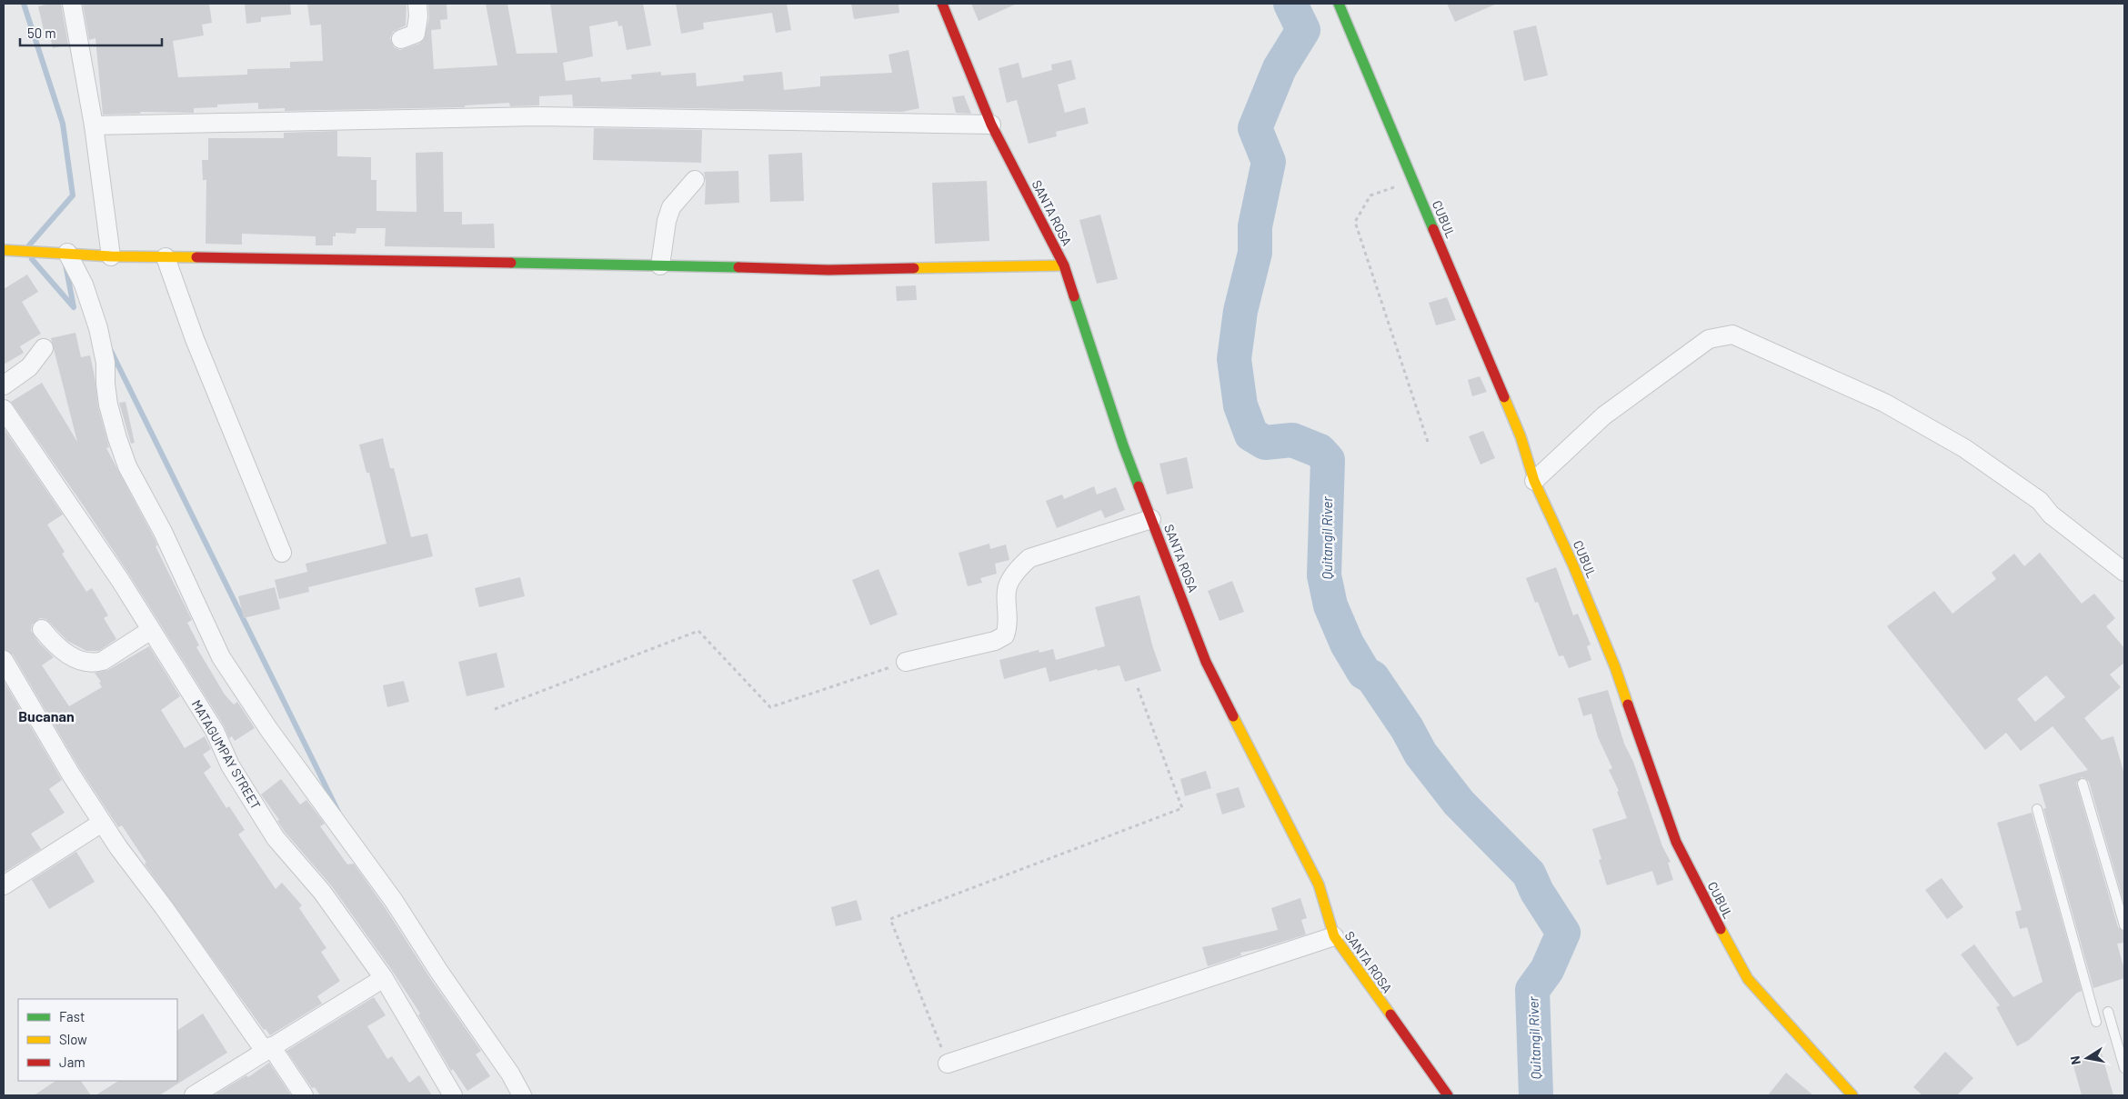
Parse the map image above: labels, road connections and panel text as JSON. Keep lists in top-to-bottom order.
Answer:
{
  "streets": {
    "street": ["SANTA ROSA", "CUBUL", "MATAGUMPAY STREET"]
  },
  "districts": ["Bucanan"],
  "water": ["Quitangil River"],
  "legend": ["Fast", "Slow", "Jam"],
  "scale_bar": "50 m",
  "north": "left"
}
